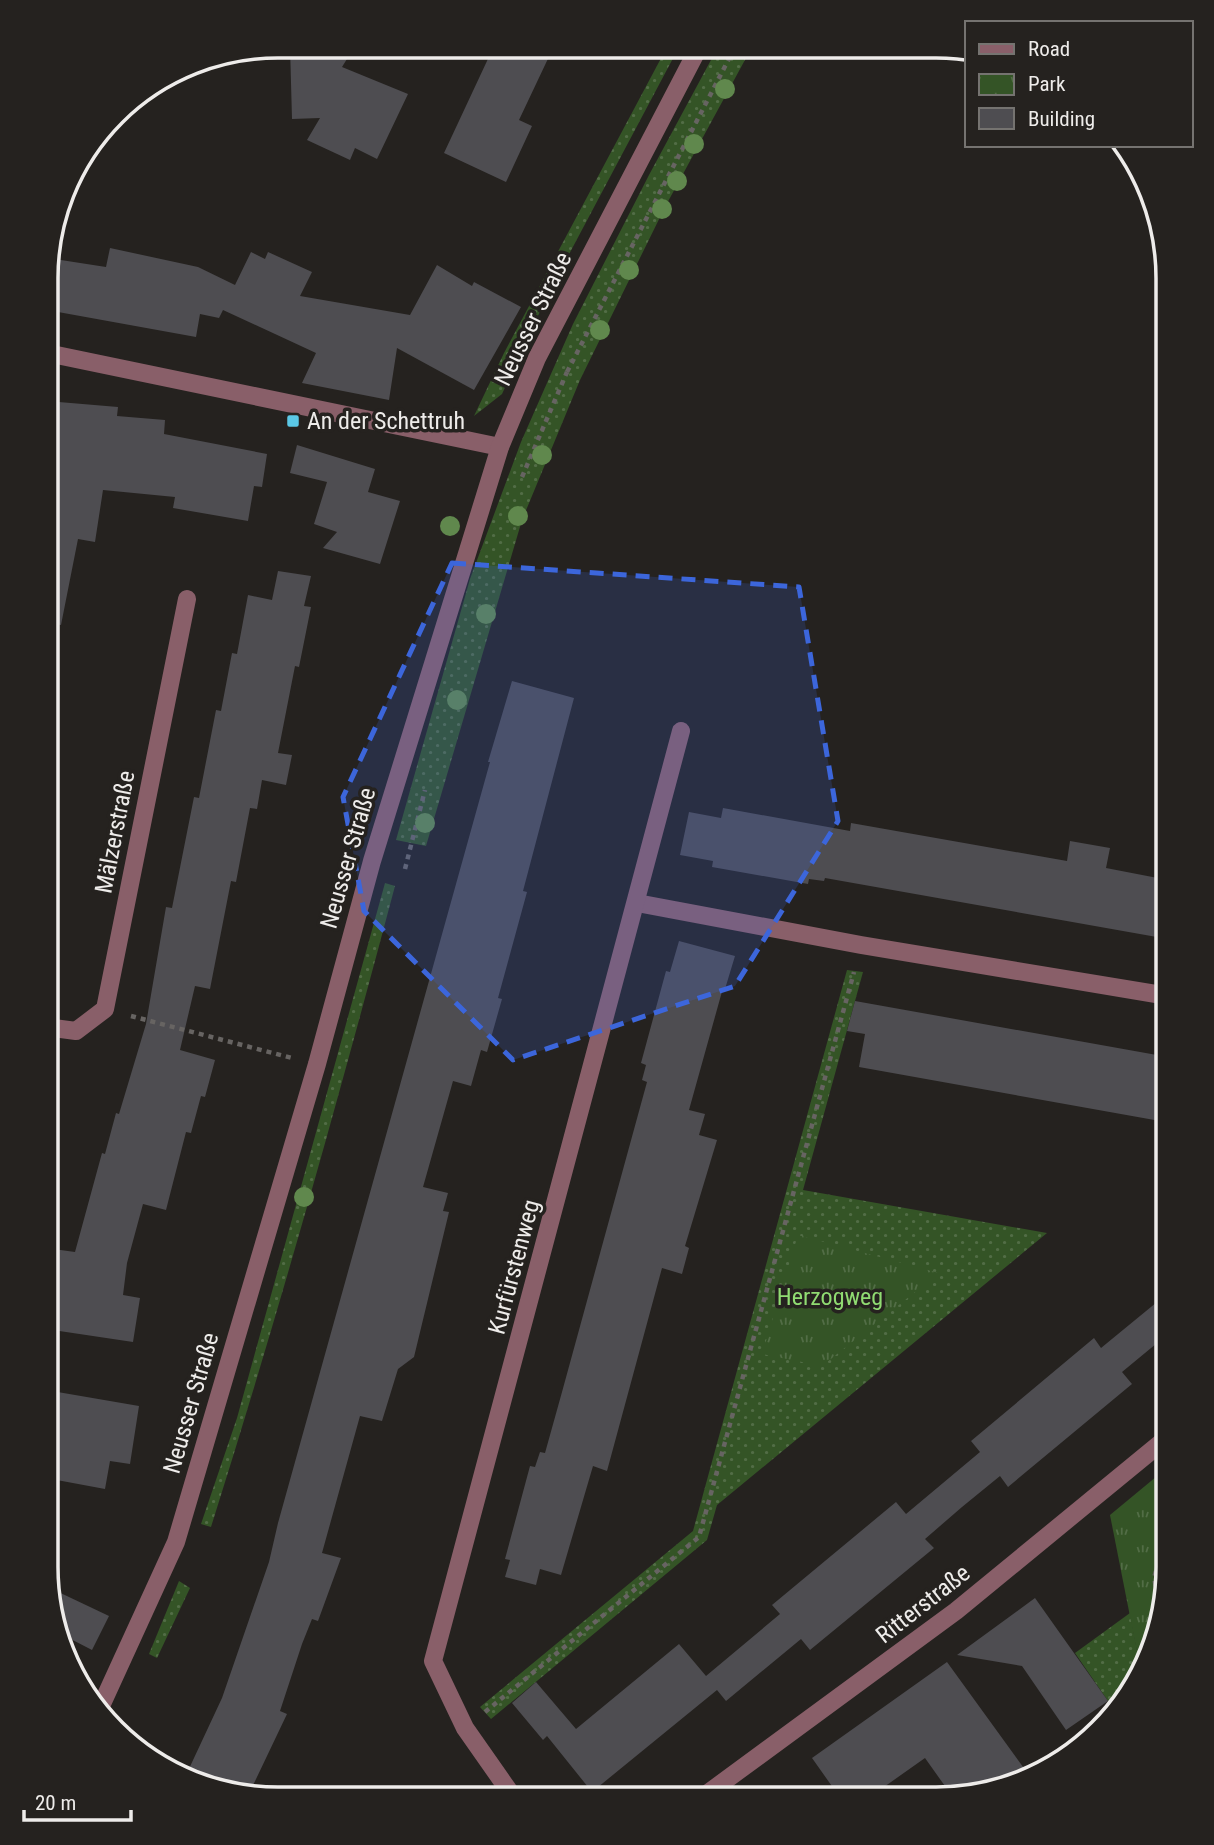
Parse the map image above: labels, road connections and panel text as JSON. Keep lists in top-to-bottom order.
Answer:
{
  "streets": {
    "street": [
      "Neusser Straße",
      "Mälzerstraße",
      "Kurfürstenweg",
      "Ritterstraße"
    ]
  },
  "parks": ["Herzogweg"],
  "places": {
    "transit": ["An der Schettruh"]
  },
  "legend": ["Road", "Park", "Building"],
  "scale_bar": "20 m"
}
